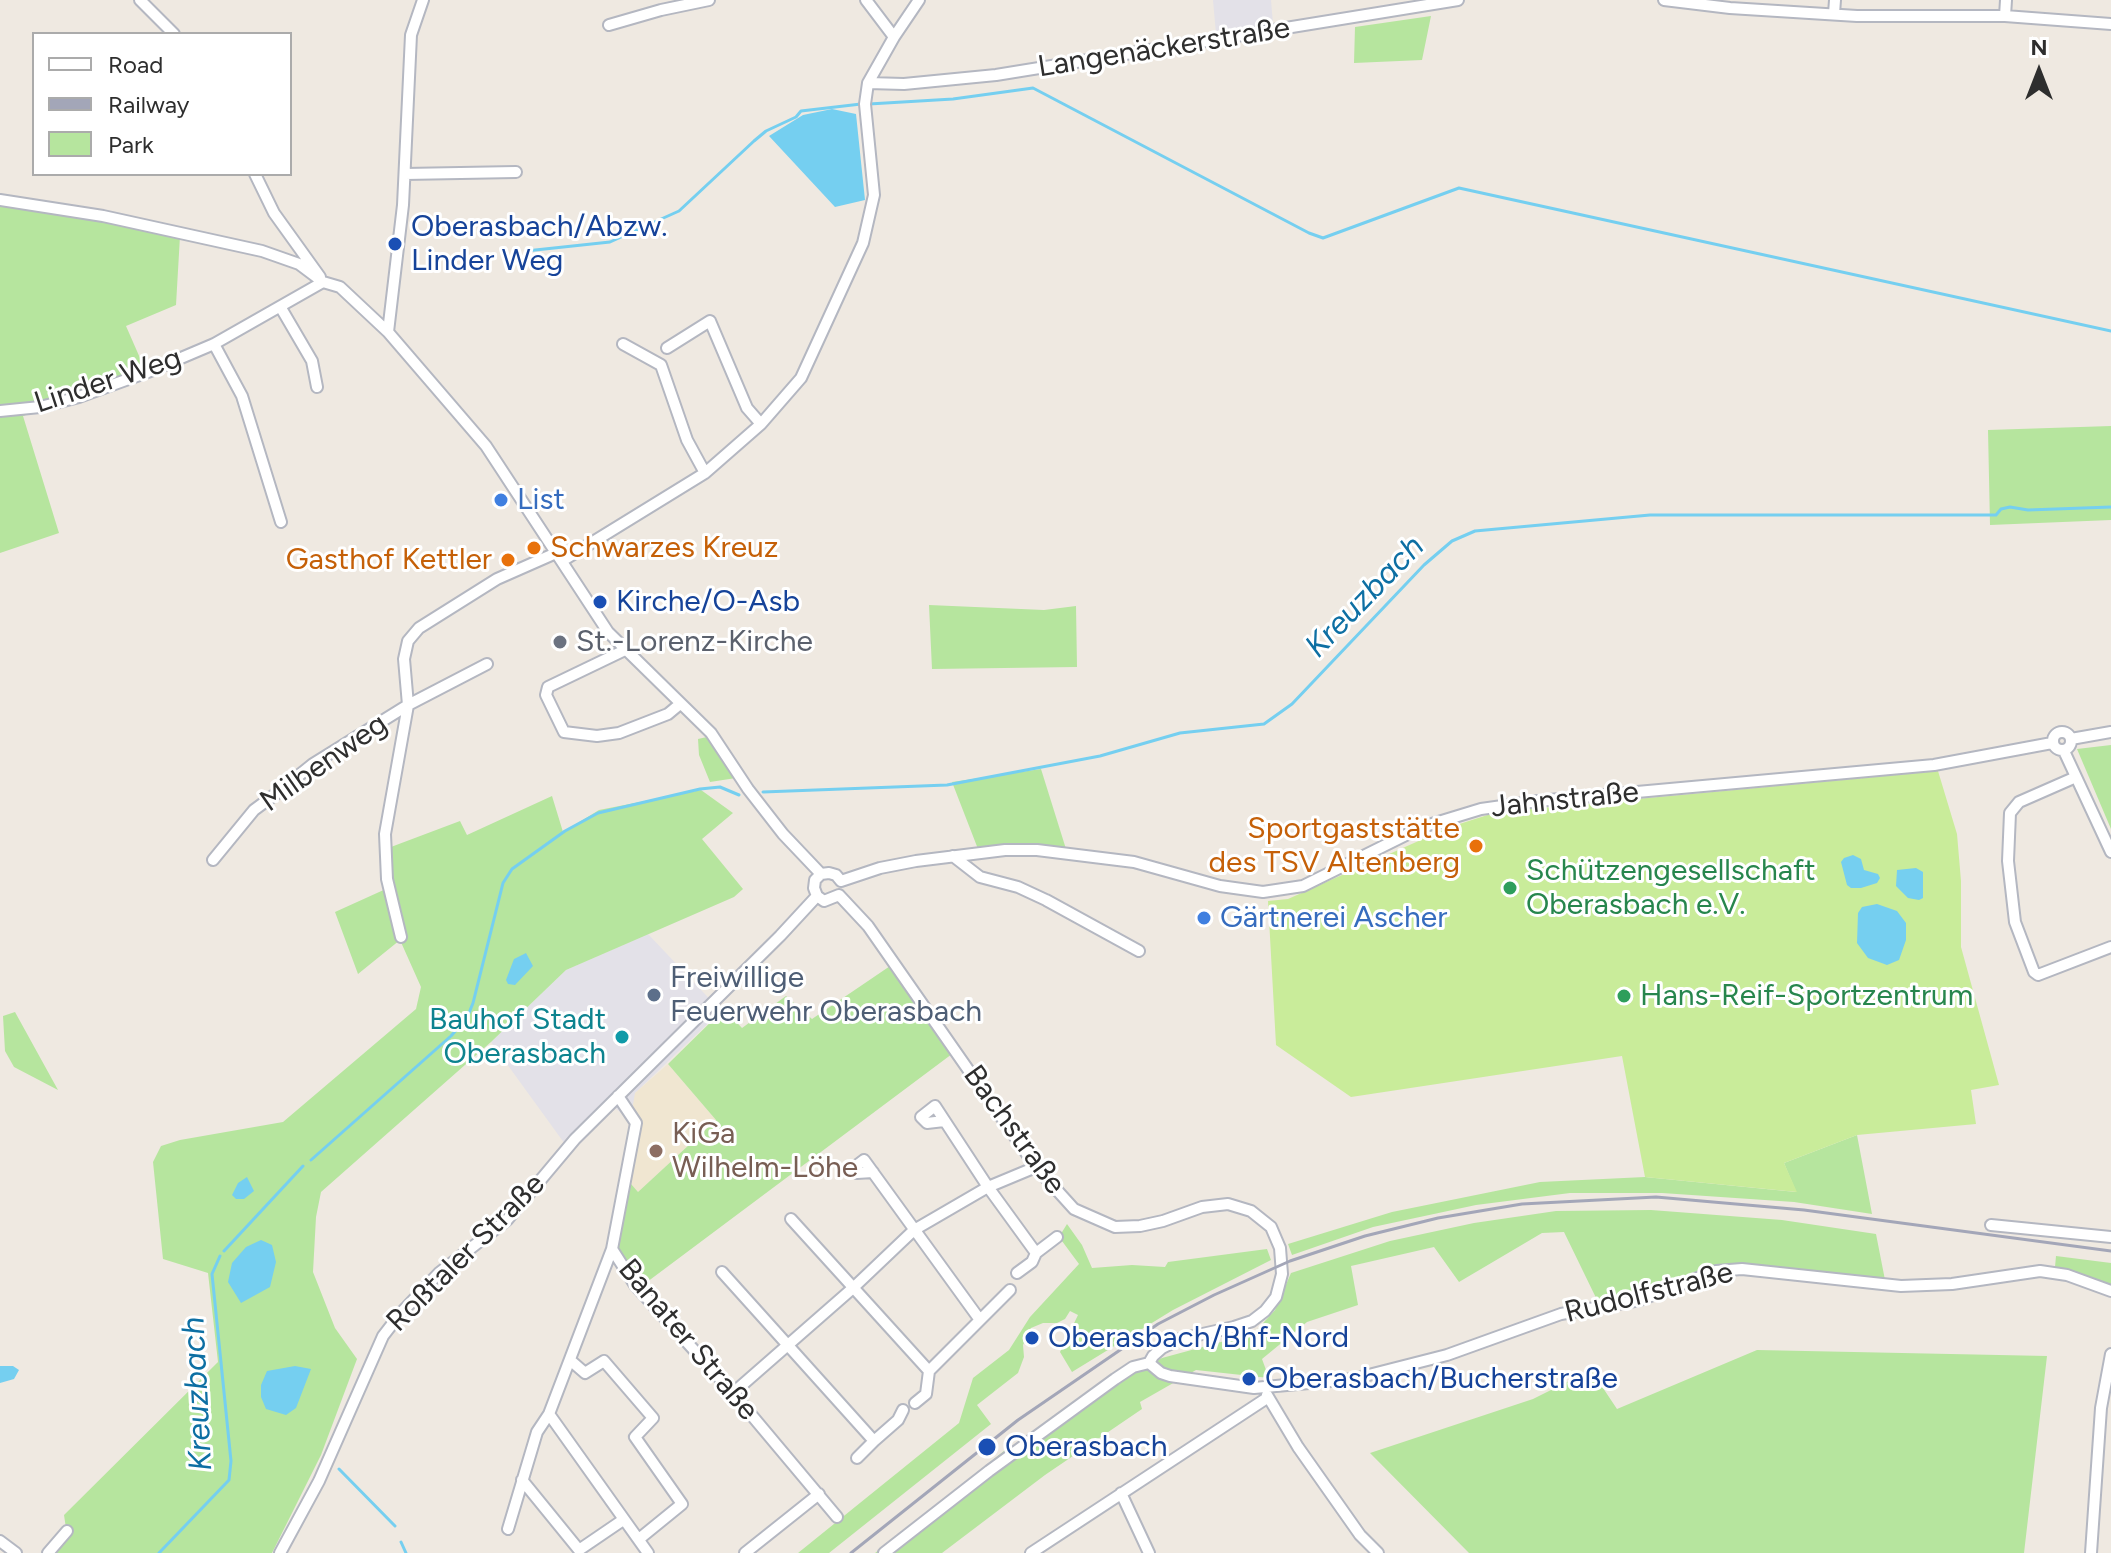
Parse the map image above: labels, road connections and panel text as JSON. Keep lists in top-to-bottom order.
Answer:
{
  "streets": {
    "street": [
      "Langenäckerstraße",
      "Linder Weg",
      "Milbenweg",
      "Jahnstraße",
      "Bachstraße",
      "Roßtaler Straße",
      "Rudolfstraße",
      "Banater Straße"
    ]
  },
  "crossings": [
    ["Langenäckerstraße", "Milbenweg"],
    ["Jahnstraße", "Bachstraße"],
    ["Jahnstraße", "Roßtaler Straße"],
    ["Bachstraße", "Roßtaler Straße"],
    ["Bachstraße", "Rudolfstraße"],
    ["Roßtaler Straße", "Banater Straße"]
  ],
  "water": ["Kreuzbach"],
  "places": [
    "Oberasbach/Abzw. Linder Weg",
    "List",
    "Schwarzes Kreuz",
    "Gasthof Kettler",
    "Kirche/O-Asb",
    "St.-Lorenz-Kirche",
    "Sportgaststätte des TSV Altenberg",
    "Schützengesellschaft Oberasbach e.V.",
    "Gärtnerei Ascher",
    "Freiwillige Feuerwehr Oberasbach",
    "Hans-Reif-Sportzentrum",
    "Bauhof Stadt Oberasbach",
    "KiGa Wilhelm-Löhe",
    "Oberasbach/Bhf-Nord",
    "Oberasbach/Bucherstraße",
    "Oberasbach"
  ],
  "legend": ["Road", "Railway", "Park"],
  "north": "top"
}
